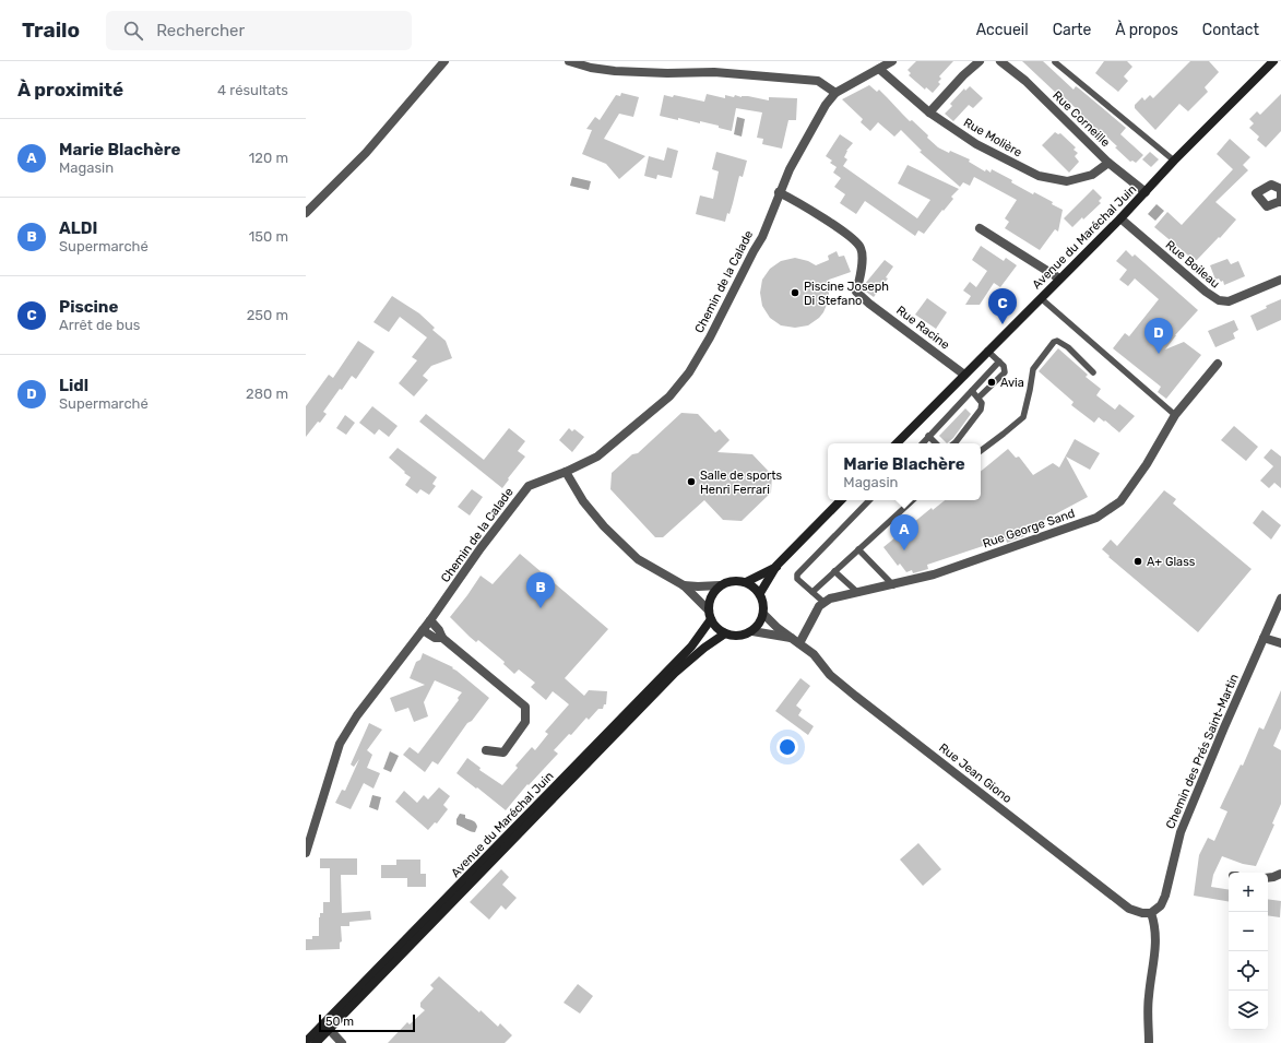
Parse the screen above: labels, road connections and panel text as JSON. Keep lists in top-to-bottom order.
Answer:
{
  "streets": {
    "main road": ["Avenue du Maréchal Juin"],
    "street": [
      "Rue Corneille",
      "Rue Molière",
      "Rue Boileau",
      "Chemin de la Calade",
      "Rue Racine",
      "Rue George Sand",
      "Chemin des Prés Saint-Martin",
      "Rue Jean Giono"
    ]
  },
  "crossings": [
    ["Rue Corneille", "Rue Molière"],
    ["Rue Corneille", "Avenue du Maréchal Juin"],
    ["Rue Molière", "Chemin de la Calade"],
    ["Avenue du Maréchal Juin", "Rue Boileau"],
    ["Avenue du Maréchal Juin", "Rue Racine"],
    ["Avenue du Maréchal Juin", "Rue Jean Giono"],
    ["Chemin de la Calade", "Rue Racine"],
    ["Chemin des Prés Saint-Martin", "Rue Jean Giono"]
  ],
  "places": [
    "Piscine Joseph Di Stefano",
    "Avia",
    "Salle de sports Henri Ferrari",
    "A+ Glass"
  ],
  "scale_bar": "50 m",
  "page": {
    "header": "Trailo",
    "search": "Rechercher",
    "nav": [
      "Accueil",
      "Carte",
      "À propos",
      "Contact"
    ],
    "heading": ["À proximité", "4 résultats"],
    "list": [
      {
        "mark": "A",
        "name": "Marie Blachère",
        "note": "Magasin",
        "value": "120 m"
      },
      {
        "mark": "B",
        "name": "ALDI",
        "note": "Supermarché",
        "value": "150 m"
      },
      {
        "mark": "C",
        "name": "Piscine",
        "note": "Arrêt de bus",
        "value": "250 m"
      },
      {
        "mark": "D",
        "name": "Lidl",
        "note": "Supermarché",
        "value": "280 m"
      }
    ],
    "pins": [
      "C",
      "D",
      "A",
      "B"
    ],
    "popup": ["Marie Blachère", "Magasin"],
    "map_buttons": ["+", "−"],
    "scale": "50 m"
  }
}
